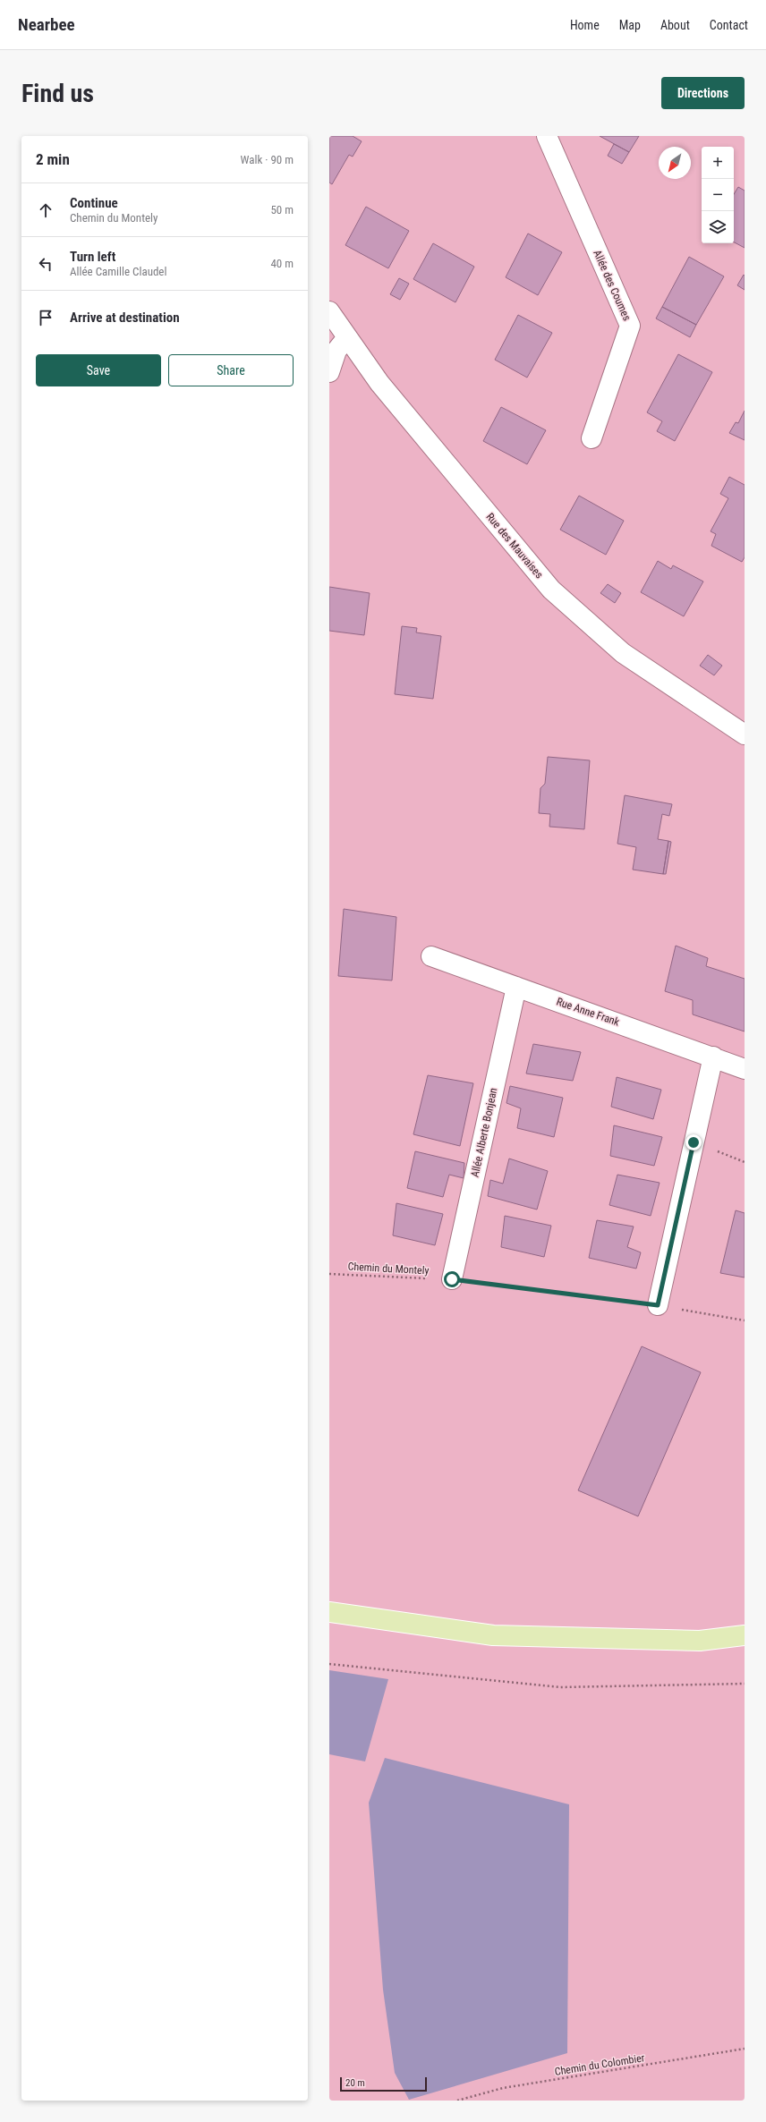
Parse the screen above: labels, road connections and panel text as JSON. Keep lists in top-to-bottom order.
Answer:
{
  "streets": {
    "street": [
      "Allée des Coumes",
      "Rue des Mauvaises",
      "Rue Anne Frank",
      "Allée Alberte Bonjean"
    ],
    "path": ["Chemin du Montely", "Chemin du Colombier"]
  },
  "crossings": [
    ["Rue Anne Frank", "Allée Alberte Bonjean"],
    ["Allée Alberte Bonjean", "Chemin du Montely"]
  ],
  "scale_bar": "20 m",
  "north": "bottom left",
  "page": {
    "header": "Nearbee",
    "nav": [
      "Home",
      "Map",
      "About",
      "Contact"
    ],
    "buttons": [
      "Directions",
      ["Save", "Share"]
    ],
    "title": "Find us",
    "heading": ["2 min", "Walk · 90 m"],
    "map_buttons": ["+", "−"],
    "list": [
      ["Continue", "Chemin du Montely", "50 m"],
      ["Turn left", "Allée Camille Claudel", "40 m"],
      "Arrive at destination"
    ],
    "scale": "20 m"
  }
}
